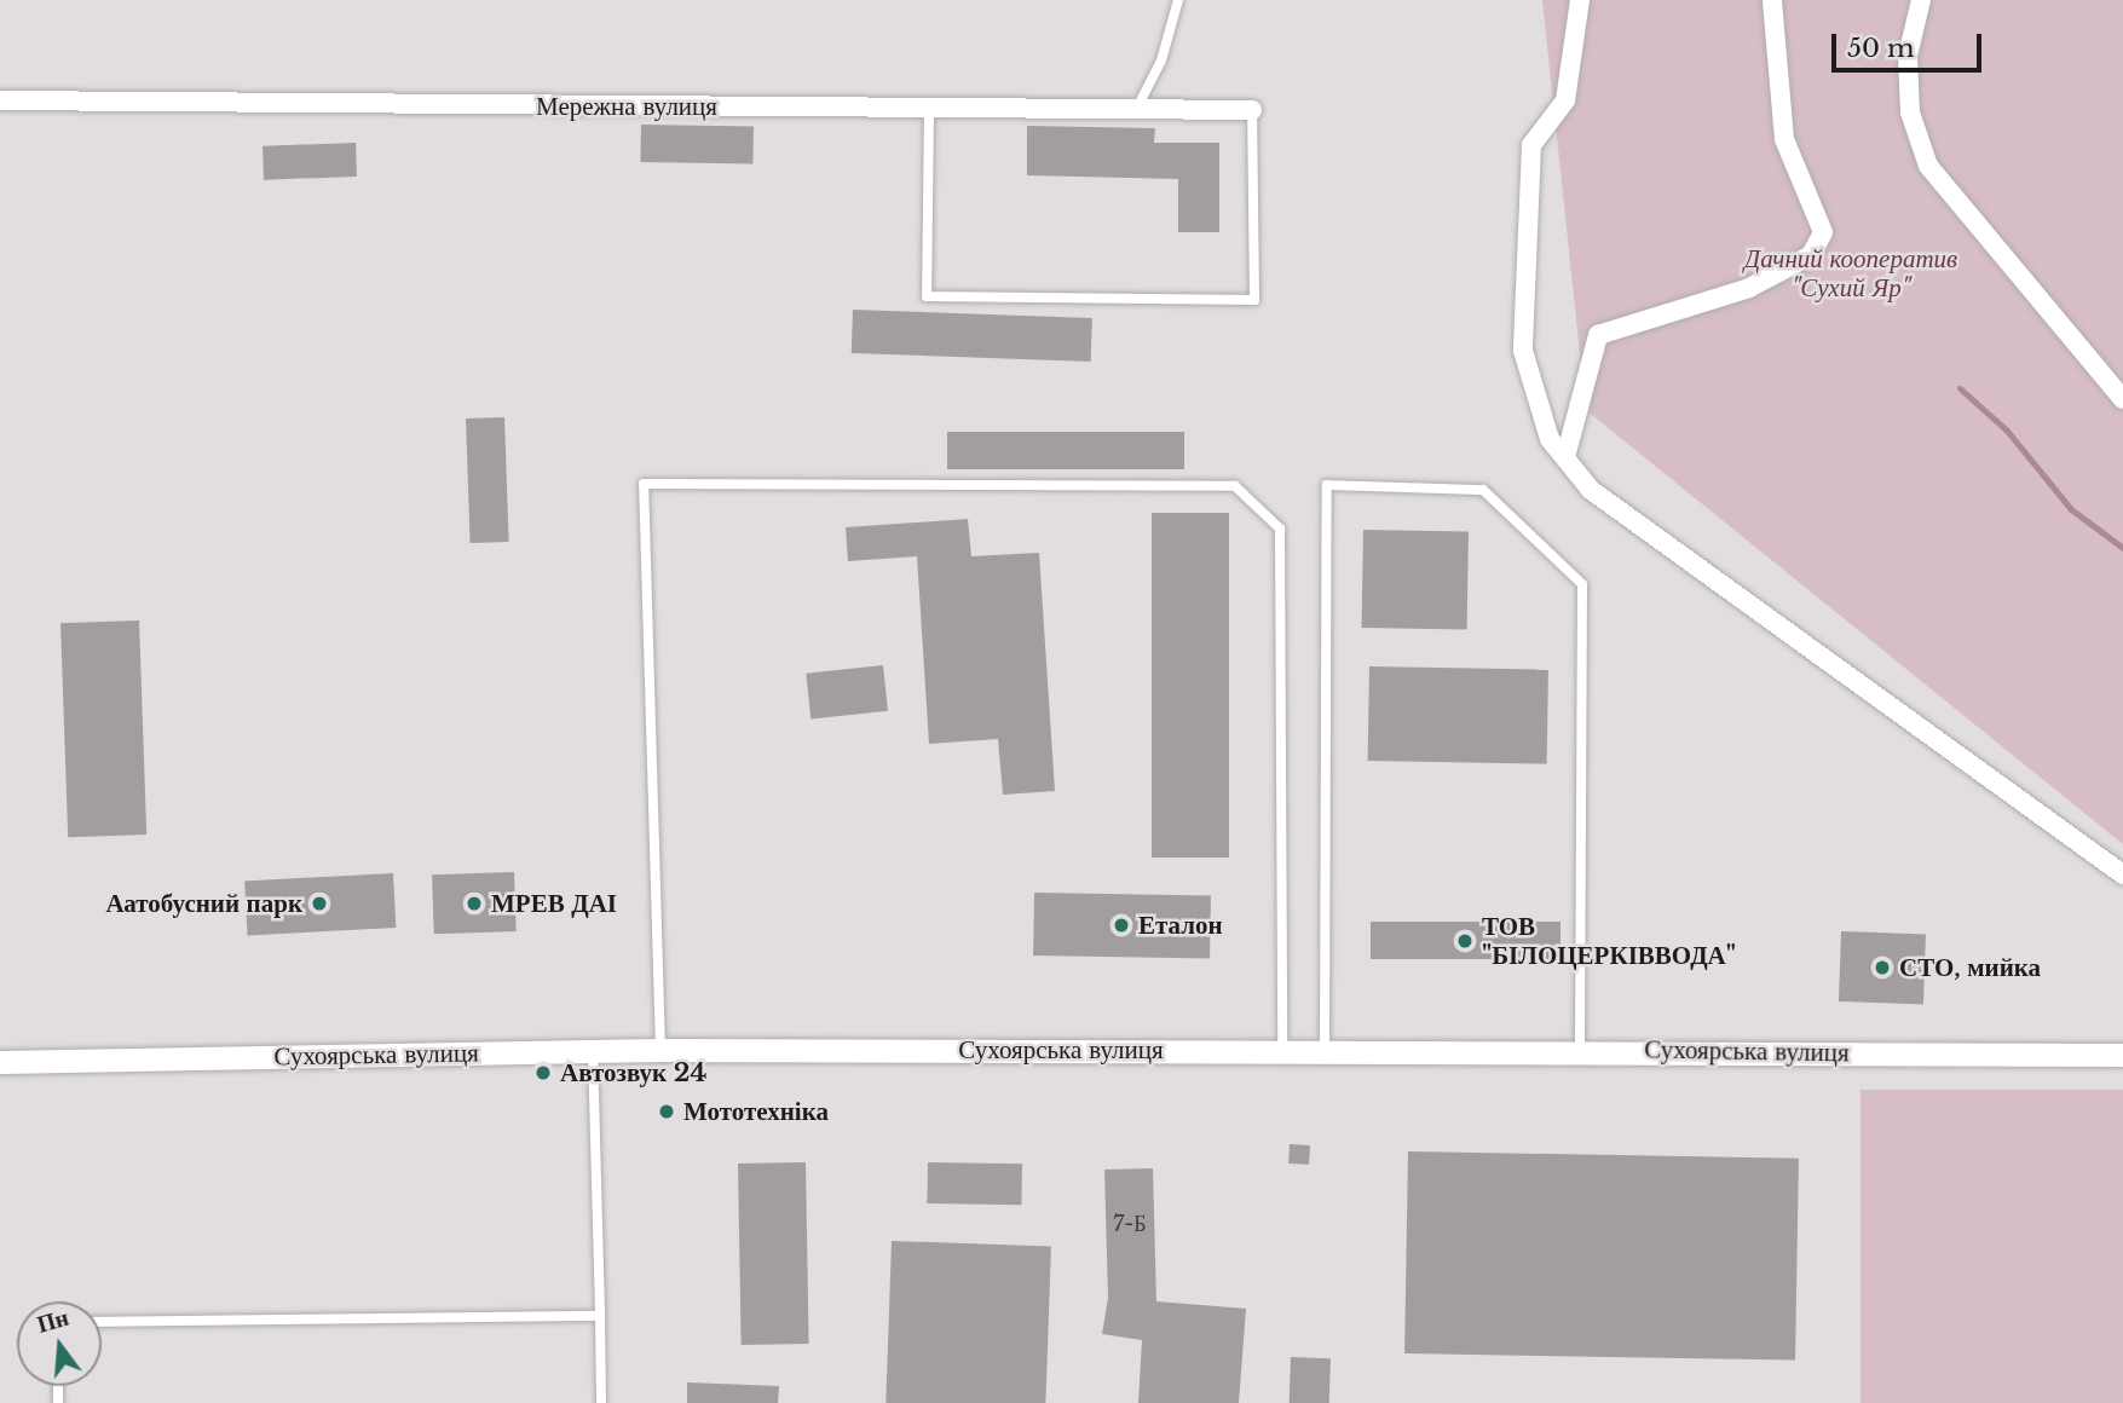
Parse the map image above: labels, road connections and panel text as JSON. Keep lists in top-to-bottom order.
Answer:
{
  "streets": {
    "street": ["Мережна вулиця", "Сухоярська вулиця"]
  },
  "parks": ["Дачний кооператив \"Сухий Яр\""],
  "places": [
    "Аатобусний парк",
    "МРЕВ ДАІ",
    "Еталон",
    "ТОВ \"БІЛОЦЕРКІВВОДА\"",
    "СТО, мийка",
    "Автозвук 24",
    "Мототехніка"
  ],
  "house_numbers": ["7-Б"],
  "scale_bar": "50 m",
  "north": "top"
}
